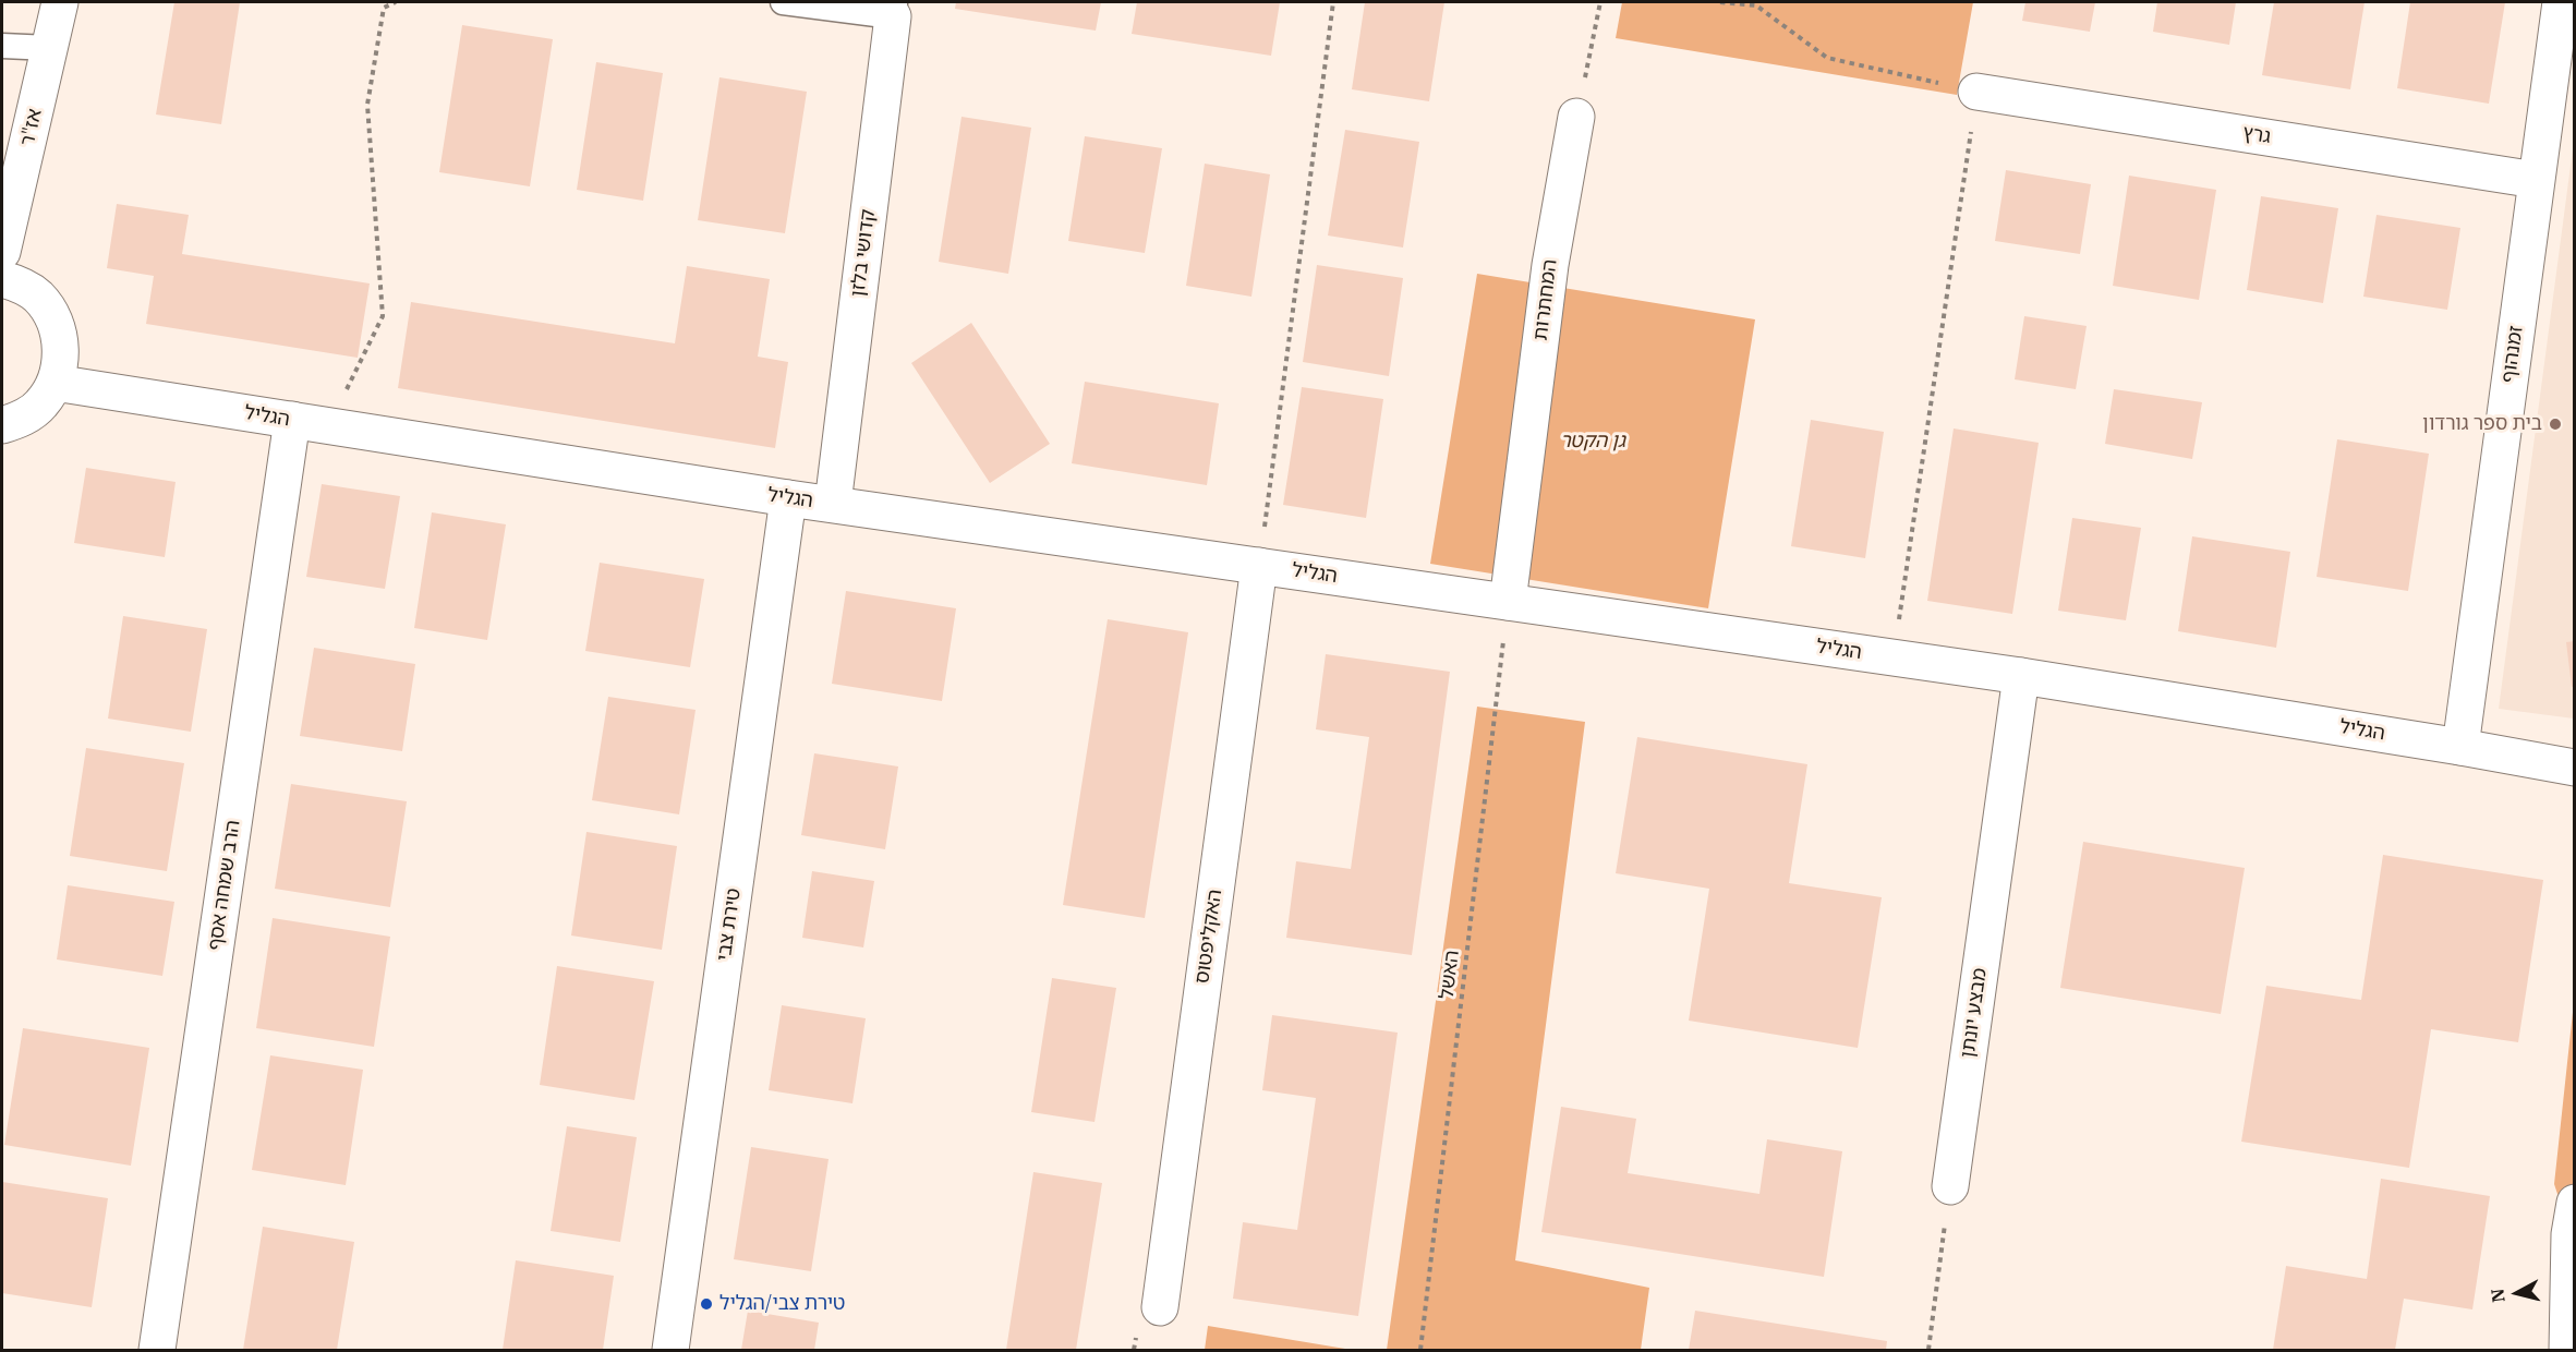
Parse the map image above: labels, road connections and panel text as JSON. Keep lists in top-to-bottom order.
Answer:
{
  "streets": {
    "street": [
      "אז\"ר",
      "גרץ",
      "קדושי בלזן",
      "המחתרות",
      "זמנהוף",
      "הגליל",
      "הרב שמחה אסף",
      "טירת צבי",
      "האקליפטוס",
      "מבצע יונתן"
    ],
    "path": ["האשל"]
  },
  "crossings": [
    ["גרץ", "זמנהוף"],
    ["קדושי בלזן", "הגליל"],
    ["המחתרות", "הגליל"],
    ["המחתרות", "האשל"],
    ["זמנהוף", "הגליל"],
    ["הגליל", "הרב שמחה אסף"],
    ["הגליל", "טירת צבי"],
    ["הגליל", "האקליפטוס"],
    ["הגליל", "האשל"],
    ["הגליל", "מבצע יונתן"]
  ],
  "parks": ["גן הקטר"],
  "places": ["בית ספר גורדון", "טירת צבי/הגליל"],
  "north": "left"
}
